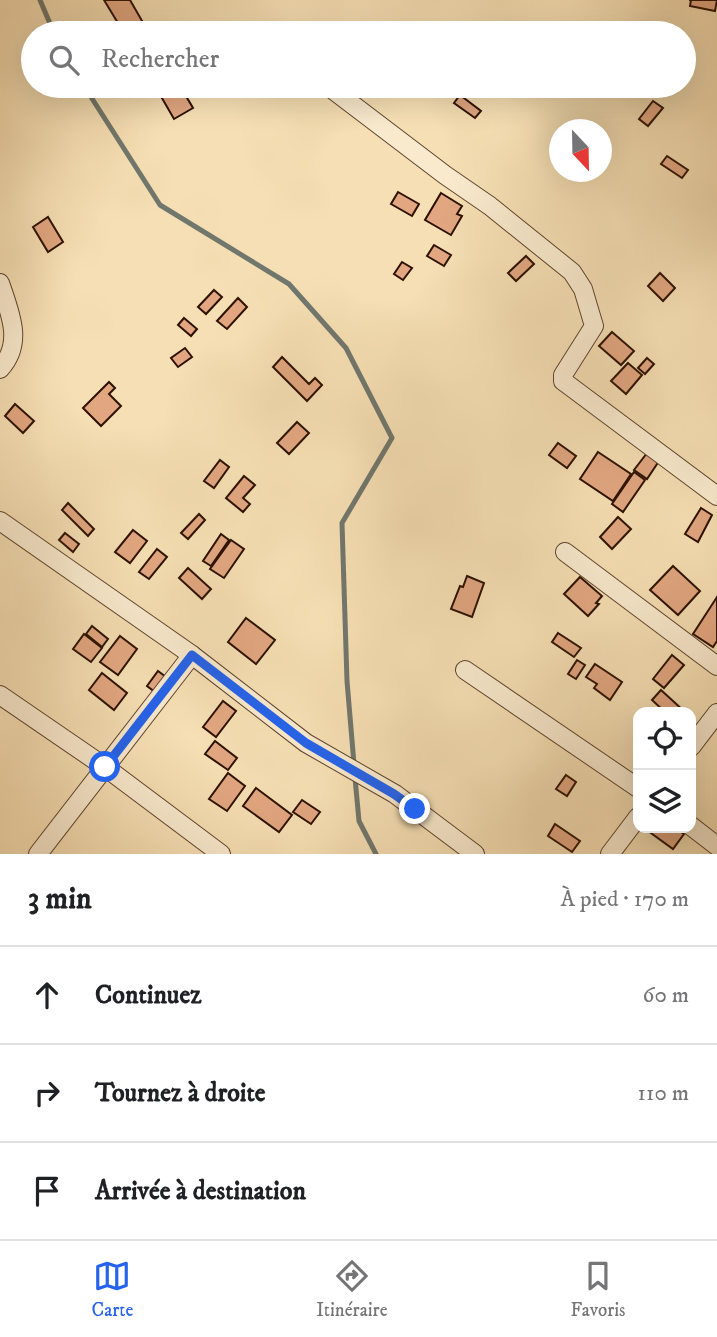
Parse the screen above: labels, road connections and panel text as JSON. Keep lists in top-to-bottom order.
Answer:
{
  "north": "bottom",
  "page": {
    "search": "Rechercher",
    "heading": ["3 min", "À pied · 170 m"],
    "list": [
      ["Continuez", "60 m"],
      ["Tournez à droite", "110 m"],
      "Arrivée à destination"
    ],
    "nav": ["Carte", "Itinéraire", "Favoris"]
  }
}
